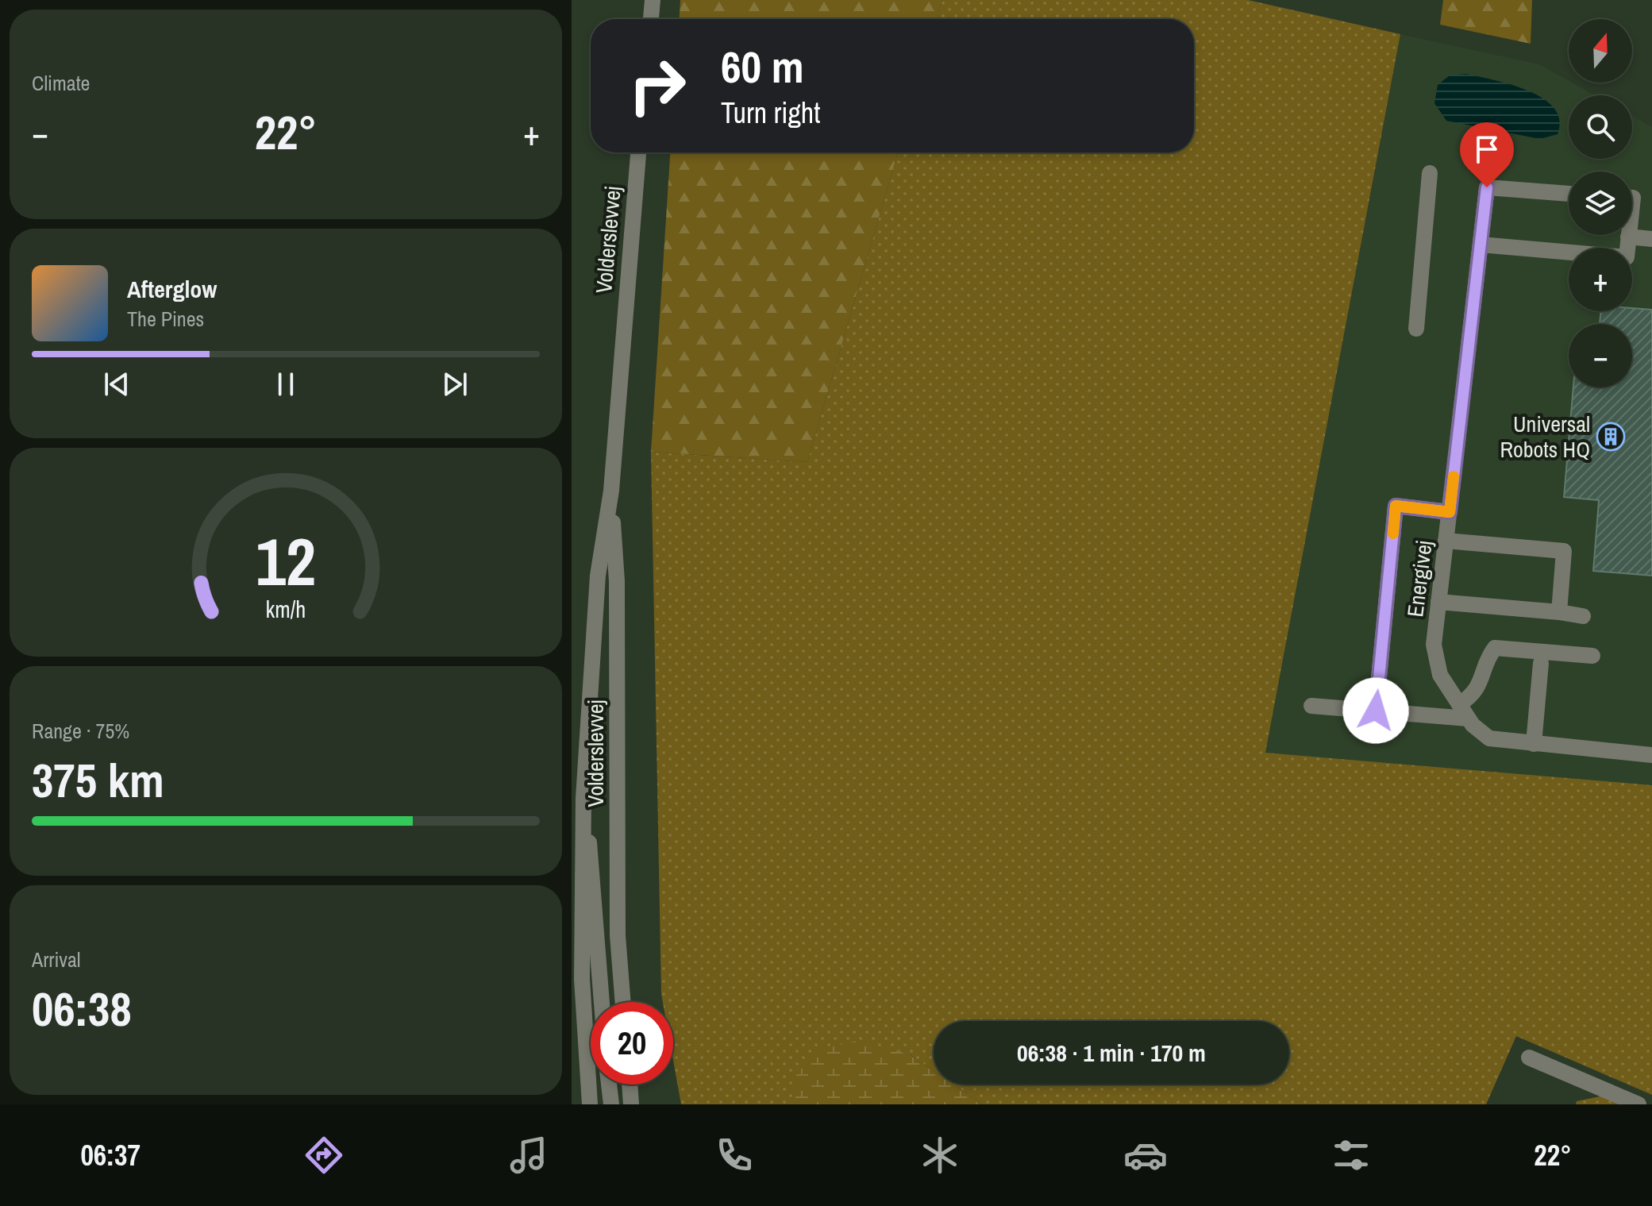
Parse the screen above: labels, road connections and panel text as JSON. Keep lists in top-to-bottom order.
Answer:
{
  "streets": {
    "street": ["Volderslevvej", "Energivej"]
  },
  "places": {
    "building": ["Universal Robots HQ"]
  },
  "north": "top",
  "page": {
    "tile": [
      "Climate",
      ["Range · 75%", "375 km"],
      ["Arrival", "06:38"]
    ],
    "map_buttons": ["+", "−"],
    "turn": ["60 m", "Turn right"],
    "heat": ["−", "22°", "+"],
    "song": ["Afterglow", "The Pines"],
    "limit": "20",
    "trip": "06:38 · 1 min · 170 m",
    "tabs": ["06:37", "22°"],
    "gauge": ["12", "km/h"]
  }
}
